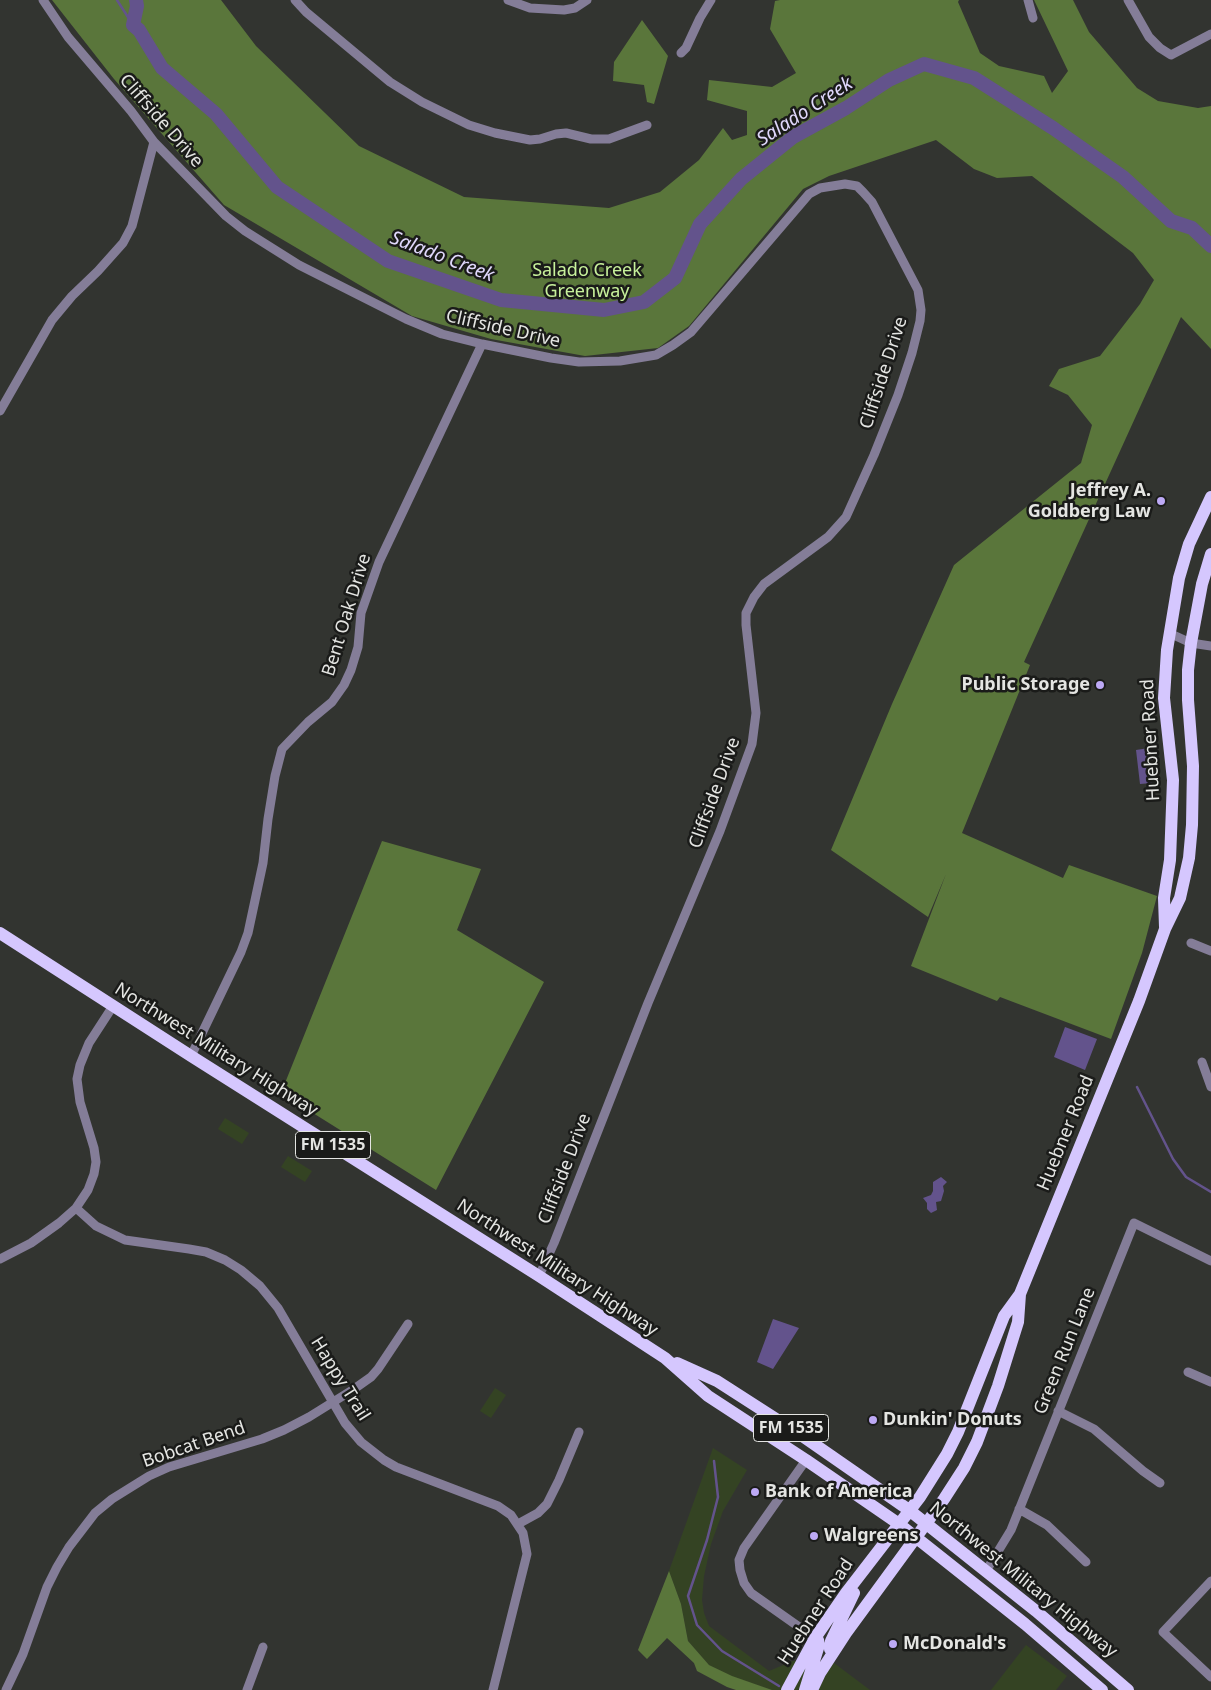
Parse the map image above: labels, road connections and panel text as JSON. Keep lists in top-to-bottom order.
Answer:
{
  "streets": {
    "main road": ["Huebner Road", "Northwest Military Highway", "FM 1535"],
    "street": [
      "Cliffside Drive",
      "Bent Oak Drive",
      "Green Run Lane",
      "Happy Trail",
      "Bobcat Bend"
    ]
  },
  "crossings": [
    ["Cliffside Drive", "Bent Oak Drive"],
    ["Cliffside Drive", "Northwest Military Highway"],
    ["Bent Oak Drive", "Northwest Military Highway"],
    ["Huebner Road", "Northwest Military Highway"],
    ["Northwest Military Highway", "Green Run Lane"],
    ["Happy Trail", "Bobcat Bend"]
  ],
  "water": ["Salado Creek"],
  "parks": ["Salado Creek Greenway"],
  "places": [
    "Jeffrey A. Goldberg Law",
    "Public Storage",
    "Dunkin' Donuts",
    "Bank of America",
    "Walgreens",
    "McDonald's"
  ]
}
